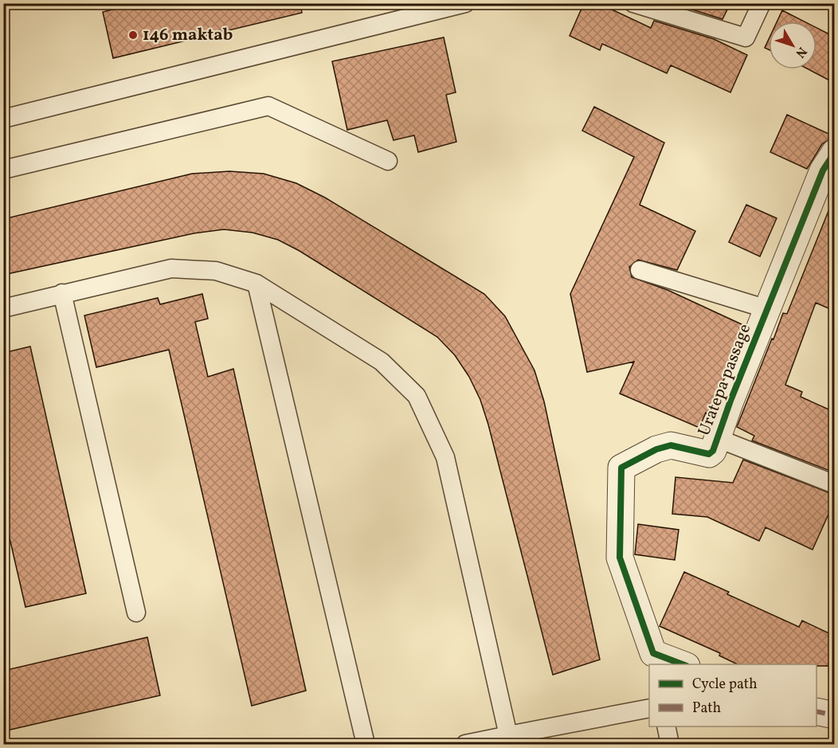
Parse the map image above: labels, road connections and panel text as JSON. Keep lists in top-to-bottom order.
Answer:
{
  "streets": {
    "street": ["Uratepa passage"]
  },
  "places": ["146 maktab"],
  "legend": ["Cycle path", "Path"],
  "north": "bottom right"
}
